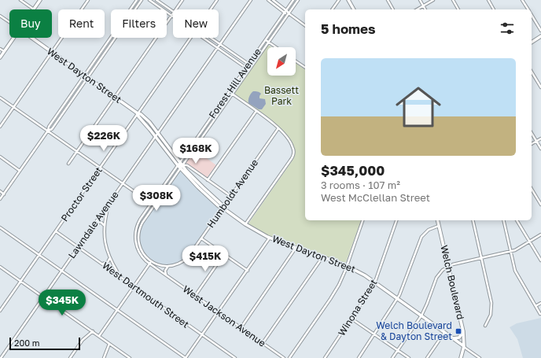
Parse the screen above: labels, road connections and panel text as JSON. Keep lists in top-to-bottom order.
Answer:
{
  "streets": {
    "street": [
      "West Dayton Street",
      "Forest Hill Avenue",
      "Humboldt Avenue",
      "Proctor Street",
      "Lawndale Avenue",
      "Welch Boulevard",
      "West Dartmouth Street",
      "Winona Street",
      "West Jackson Avenue"
    ]
  },
  "crossings": [
    ["West Dayton Street", "Forest Hill Avenue"],
    ["West Dayton Street", "Humboldt Avenue"],
    ["West Dayton Street", "Proctor Street"],
    ["West Dayton Street", "Lawndale Avenue"],
    ["West Dayton Street", "Welch Boulevard"],
    ["West Dayton Street", "Winona Street"],
    ["Forest Hill Avenue", "West Jackson Avenue"],
    ["Proctor Street", "West Dartmouth Street"],
    ["Lawndale Avenue", "West Dartmouth Street"]
  ],
  "parks": ["Bassett Park"],
  "places": {
    "transit": ["Welch Boulevard & Dayton Street"]
  },
  "scale_bar": "200 m",
  "north": "bottom left",
  "page": {
    "chip": [
      "Buy",
      "Rent",
      "Filters",
      "New"
    ],
    "heading": "5 homes",
    "list": [
      {
        "name": "$345,000",
        "note": "3 rooms · 107 m² · West McClellan Street"
      }
    ],
    "price": [
      "$226K",
      "$168K",
      "$308K",
      "$415K",
      "$345K"
    ],
    "scale": "200 m"
  }
}
